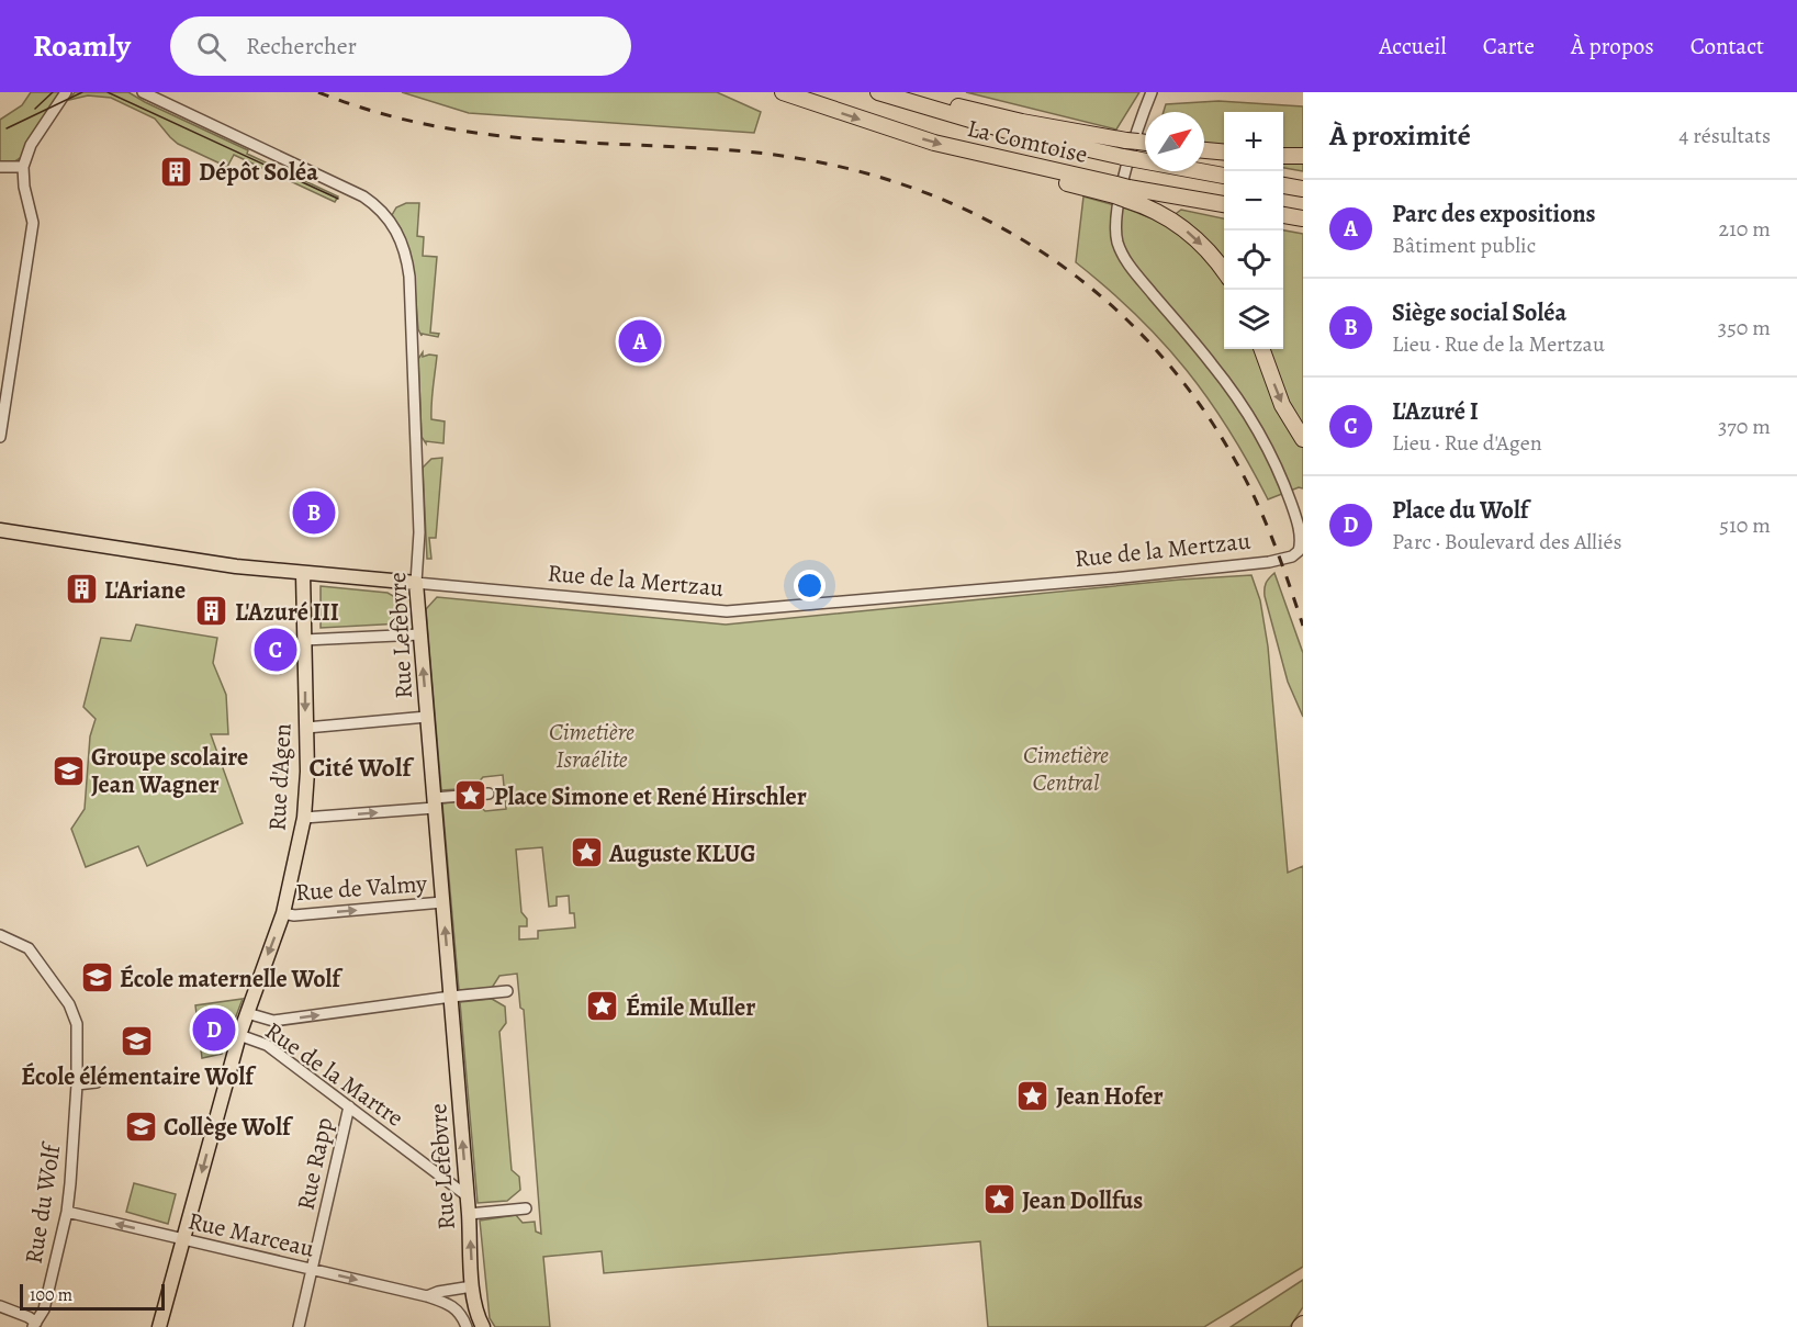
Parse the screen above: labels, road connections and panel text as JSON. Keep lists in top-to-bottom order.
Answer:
{
  "streets": {
    "highway": ["La Comtoise"],
    "main road": ["Rue de la Mertzau", "Rue Lefèbvre", "Rue d'Agen"],
    "street": [
      "Rue de Valmy",
      "Rue de la Martre",
      "Rue Rapp",
      "Rue du Wolf",
      "Rue Marceau"
    ]
  },
  "crossings": [
    ["Rue de la Mertzau", "Rue Lefèbvre"],
    ["Rue de la Mertzau", "Rue d'Agen"],
    ["Rue Lefèbvre", "Rue de Valmy"],
    ["Rue Lefèbvre", "Rue de la Martre"],
    ["Rue Lefèbvre", "Rue Marceau"],
    ["Rue d'Agen", "Rue de Valmy"],
    ["Rue d'Agen", "Rue de la Martre"],
    ["Rue d'Agen", "Rue Marceau"],
    ["Rue de la Martre", "Rue Rapp"],
    ["Rue Rapp", "Rue Marceau"],
    ["Rue du Wolf", "Rue Marceau"]
  ],
  "one_way": ["Rue d'Agen", "Rue de Valmy"],
  "districts": ["Cité Wolf"],
  "parks": ["Cimetière Israélite", "Cimetière Central"],
  "places": {
    "building": ["Dépôt Soléa", "L'Ariane", "L'Azuré III"],
    "school or university": [
      "Groupe scolaire Jean Wagner",
      "École maternelle Wolf",
      "École élémentaire Wolf",
      "Collège Wolf"
    ],
    "place": [
      "Place Simone et René Hirschler",
      "Auguste KLUG",
      "Émile Muller",
      "Jean Hofer",
      "Jean Dollfus"
    ]
  },
  "scale_bar": "100 m",
  "north": "top right",
  "page": {
    "header": "Roamly",
    "search": "Rechercher",
    "nav": [
      "Accueil",
      "Carte",
      "À propos",
      "Contact"
    ],
    "heading": ["À proximité", "4 résultats"],
    "map_buttons": ["+", "−"],
    "list": [
      {
        "mark": "A",
        "name": "Parc des expositions",
        "note": "Bâtiment public",
        "value": "210 m"
      },
      {
        "mark": "B",
        "name": "Siège social Soléa",
        "note": "Lieu · Rue de la Mertzau",
        "value": "350 m"
      },
      {
        "mark": "C",
        "name": "L'Azuré I",
        "note": "Lieu · Rue d'Agen",
        "value": "370 m"
      },
      {
        "mark": "D",
        "name": "Place du Wolf",
        "note": "Parc · Boulevard des Alliés",
        "value": "510 m"
      }
    ],
    "pins": [
      "A",
      "B",
      "C",
      "D"
    ],
    "scale": "100 m"
  }
}
